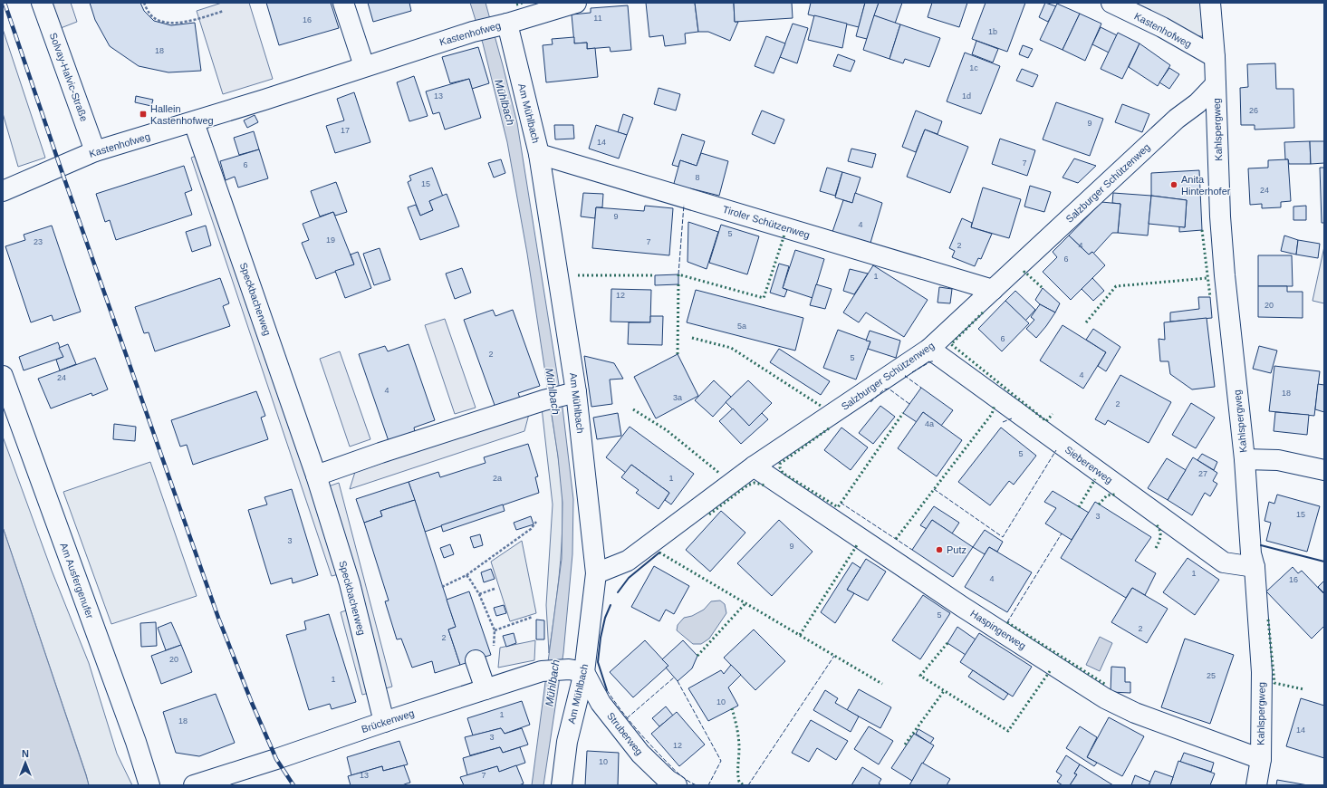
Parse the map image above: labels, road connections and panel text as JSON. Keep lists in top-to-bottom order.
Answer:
{
  "streets": {
    "street": [
      "Kastenhofweg",
      "Solvay-Halvic-Straße",
      "Am Mühlbach",
      "Kahlspergweg",
      "Salzburger Schützenweg",
      "Tiroler Schützenweg",
      "Speckbacherweg",
      "Siebererweg",
      "Am Ausfergenufer",
      "Haspingerweg",
      "Brückenweg",
      "Struberweg"
    ]
  },
  "crossings": [
    ["Kastenhofweg", "Solvay-Halvic-Straße"],
    ["Kastenhofweg", "Am Mühlbach"],
    ["Kastenhofweg", "Kahlspergweg"],
    ["Kastenhofweg", "Speckbacherweg"],
    ["Am Mühlbach", "Salzburger Schützenweg"],
    ["Am Mühlbach", "Tiroler Schützenweg"],
    ["Am Mühlbach", "Brückenweg"],
    ["Am Mühlbach", "Struberweg"],
    ["Kahlspergweg", "Salzburger Schützenweg"],
    ["Kahlspergweg", "Siebererweg"],
    ["Kahlspergweg", "Haspingerweg"],
    ["Salzburger Schützenweg", "Tiroler Schützenweg"],
    ["Salzburger Schützenweg", "Siebererweg"],
    ["Salzburger Schützenweg", "Haspingerweg"],
    ["Speckbacherweg", "Brückenweg"],
    ["Brückenweg", "Struberweg"]
  ],
  "water": ["Mühlbach"],
  "places": {
    "transit": ["Hallein Kastenhofweg"],
    "other": ["Anita Hinterhofer", "Putz"]
  },
  "house_numbers": [
    "11",
    "16",
    "1b",
    "18",
    "1c",
    "13",
    "1d",
    "26",
    "9",
    "17",
    "14",
    "7",
    "6",
    "8",
    "15",
    "24",
    "9",
    "4",
    "5",
    "19",
    "23",
    "7",
    "2",
    "4",
    "6",
    "1",
    "12",
    "20",
    "5a",
    "6",
    "2",
    "5",
    "4",
    "24",
    "4",
    "18",
    "3a",
    "2",
    "4a",
    "5",
    "27",
    "2a",
    "1",
    "15",
    "3",
    "3",
    "9",
    "1",
    "4",
    "16",
    "5",
    "2",
    "2",
    "20",
    "25",
    "1",
    "10",
    "1",
    "18",
    "14",
    "3",
    "12",
    "10",
    "13",
    "7"
  ],
  "north": "top"
}
